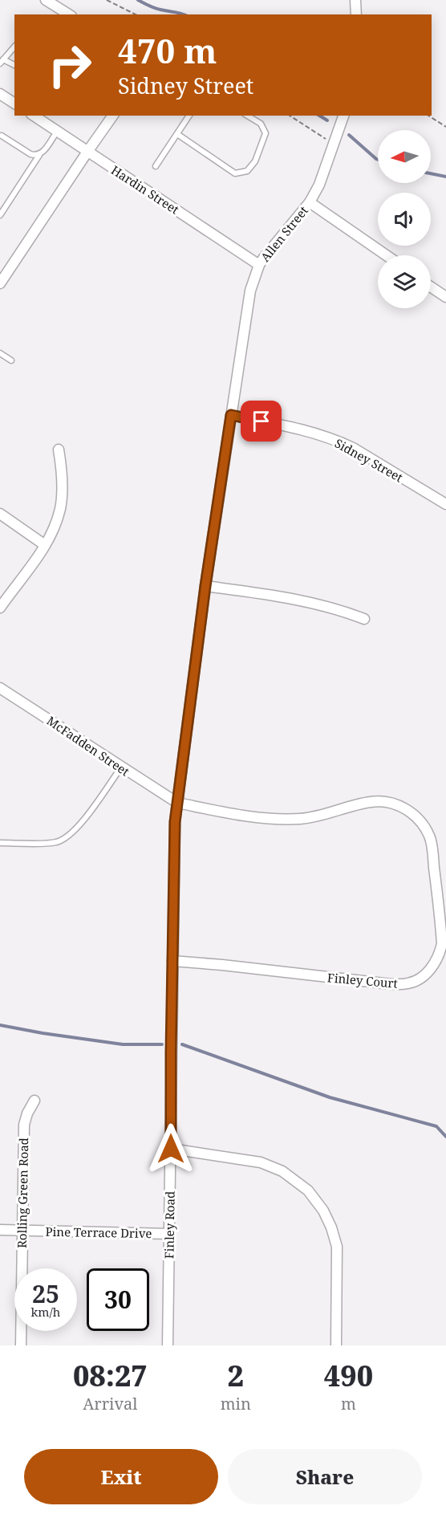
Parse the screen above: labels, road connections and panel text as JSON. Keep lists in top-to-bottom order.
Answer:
{
  "streets": {
    "street": [
      "Hardin Street",
      "Allen Street",
      "Sidney Street",
      "McFadden Street",
      "Finley Court",
      "Rolling Green Road",
      "Finley Road",
      "Pine Terrace Drive"
    ]
  },
  "crossings": [
    ["Hardin Street", "Allen Street"],
    ["Allen Street", "Sidney Street"],
    ["Allen Street", "Finley Road"],
    ["Sidney Street", "Finley Road"],
    ["McFadden Street", "Finley Court"],
    ["McFadden Street", "Finley Road"],
    ["Finley Court", "Finley Road"],
    ["Rolling Green Road", "Pine Terrace Drive"],
    ["Finley Road", "Pine Terrace Drive"]
  ],
  "north": "left",
  "page": {
    "turn": ["470 m", "Sidney Street"],
    "speed": "25 km/h",
    "limit": "30",
    "eta": [
      "08:27",
      "Arrival",
      "2",
      "min",
      "490",
      "m"
    ],
    "buttons": ["Exit", "Share"]
  }
}
